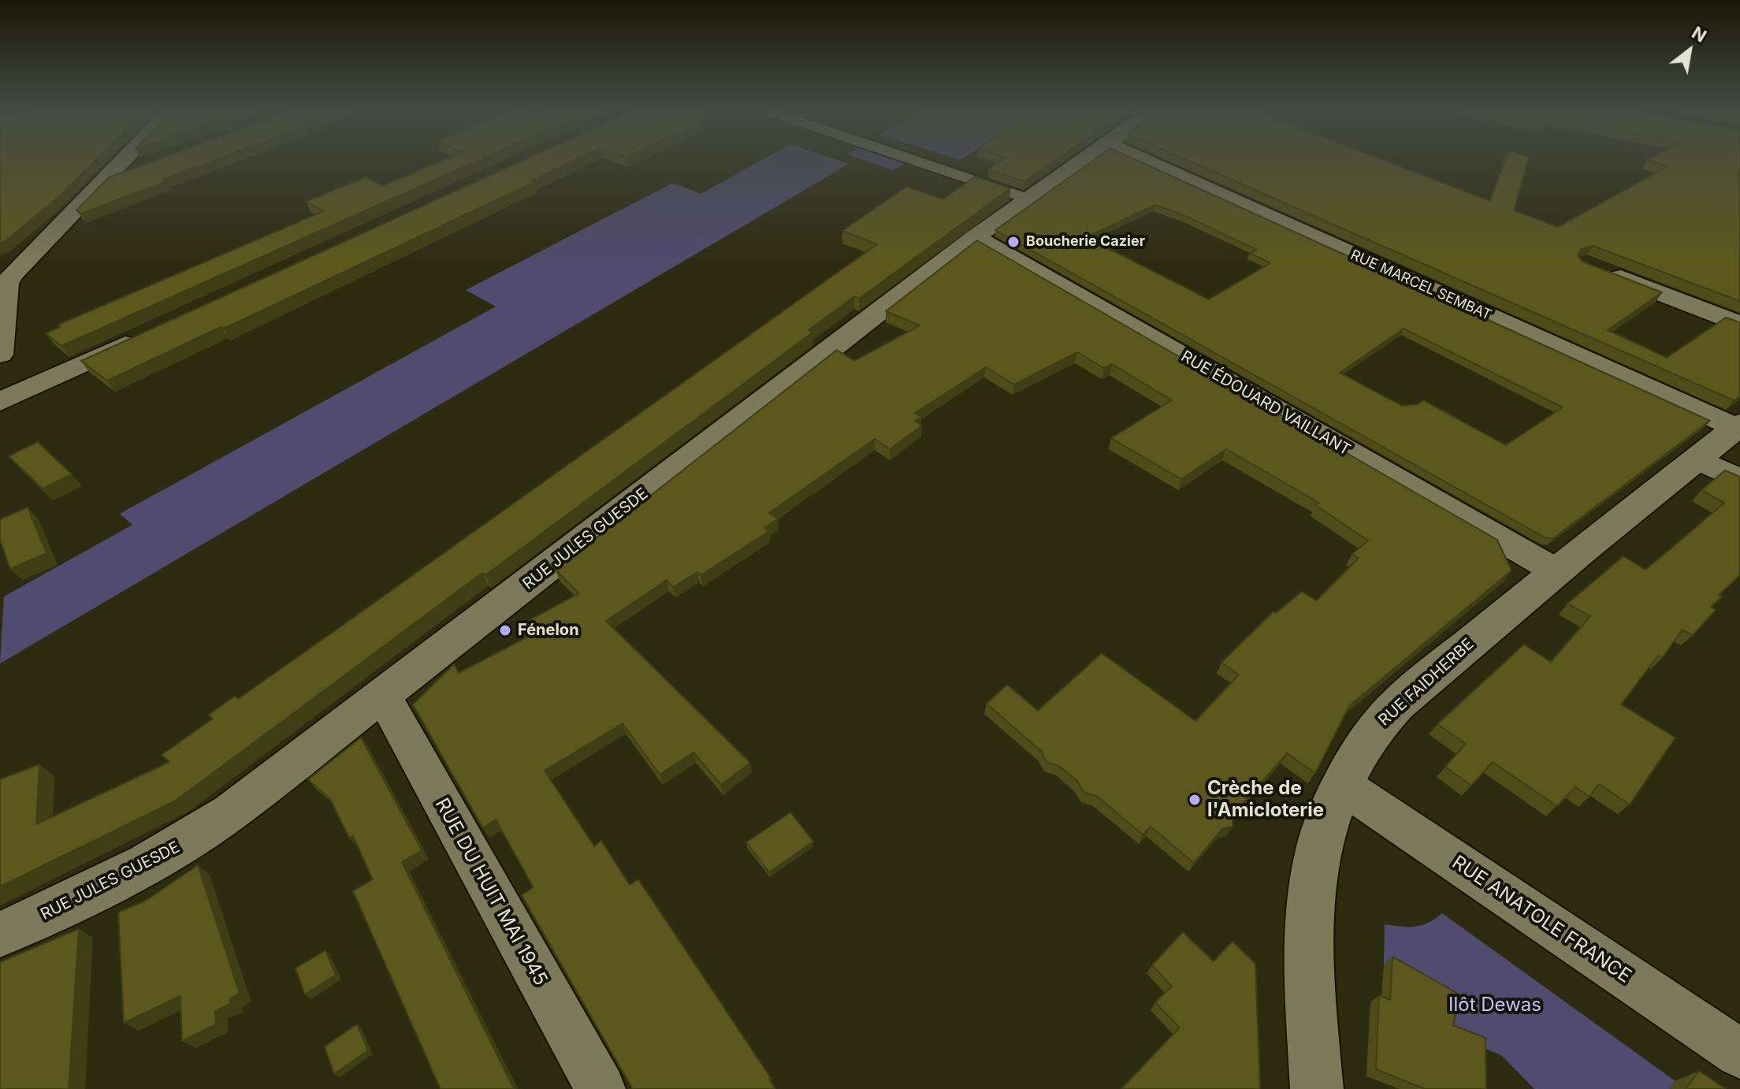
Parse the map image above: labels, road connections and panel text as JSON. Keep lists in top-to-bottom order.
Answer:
{
  "streets": {
    "street": [
      "RUE MARCEL SEMBAT",
      "RUE ÉDOUARD VAILLANT",
      "RUE JULES GUESDE",
      "RUE FAIDHERBE",
      "RUE DU HUIT MAI 1945",
      "RUE ANATOLE FRANCE"
    ]
  },
  "crossings": [
    ["RUE MARCEL SEMBAT", "RUE FAIDHERBE"],
    ["RUE ÉDOUARD VAILLANT", "RUE JULES GUESDE"],
    ["RUE ÉDOUARD VAILLANT", "RUE FAIDHERBE"],
    ["RUE JULES GUESDE", "RUE DU HUIT MAI 1945"],
    ["RUE FAIDHERBE", "RUE ANATOLE FRANCE"]
  ],
  "parks": ["Ilôt Dewas"],
  "places": ["Boucherie Cazier", "Fénelon", "Crèche de l'Amicloterie"],
  "north": "top right"
}
